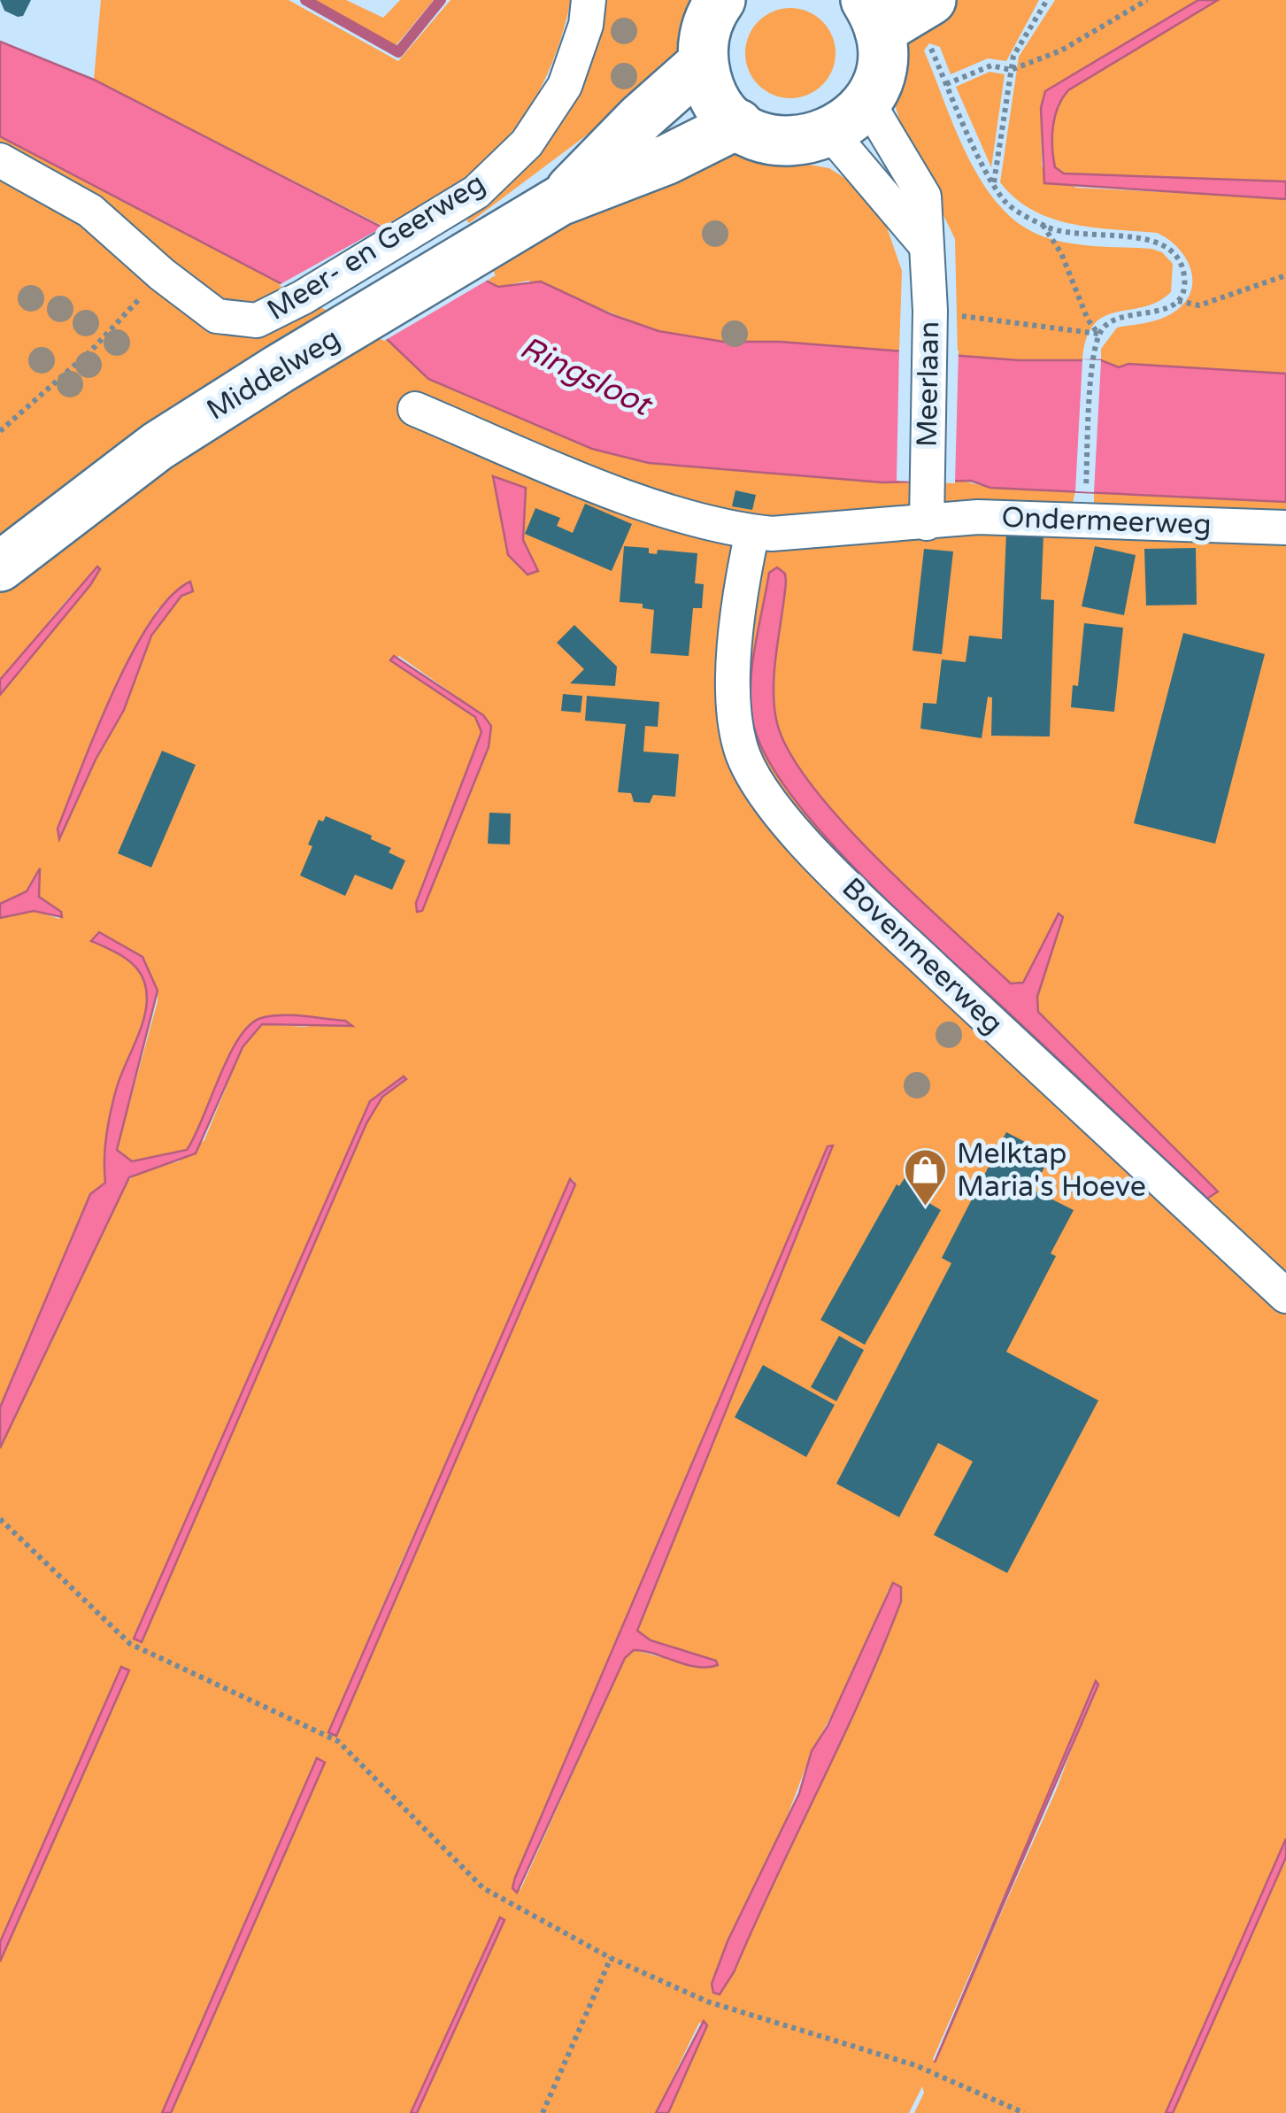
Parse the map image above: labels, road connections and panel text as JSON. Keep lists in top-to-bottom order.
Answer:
{
  "streets": {
    "main road": ["Middelweg"],
    "street": [
      "Meer- en Geerweg",
      "Meerlaan",
      "Ondermeerweg",
      "Bovenmeerweg"
    ]
  },
  "crossings": [
    ["Meerlaan", "Ondermeerweg"]
  ],
  "water": ["Ringsloot"],
  "places": {
    "shop": ["Melktap Maria's Hoeve"]
  }
}
